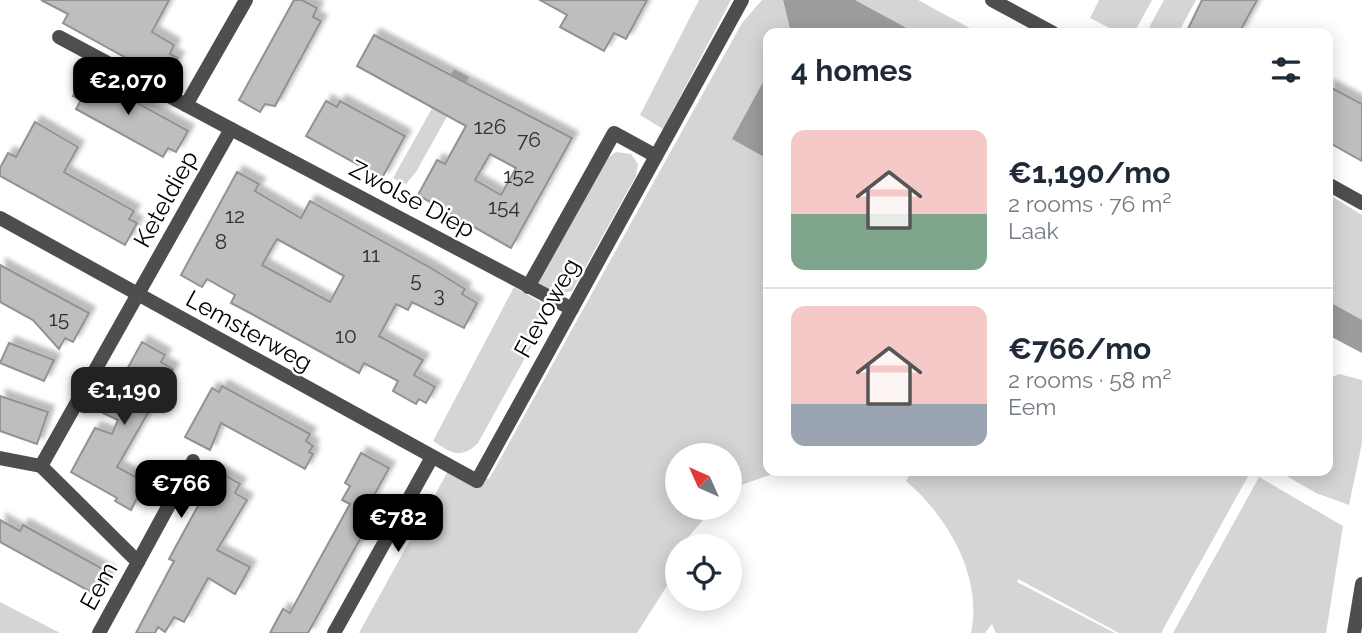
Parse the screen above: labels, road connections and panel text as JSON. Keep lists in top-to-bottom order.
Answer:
{
  "streets": {
    "street": [
      "Keteldiep",
      "Zwolse Diep",
      "Flevoweg",
      "Lemsterweg",
      "Eem"
    ]
  },
  "crossings": [
    ["Keteldiep", "Zwolse Diep"],
    ["Keteldiep", "Lemsterweg"],
    ["Keteldiep", "Eem"],
    ["Zwolse Diep", "Flevoweg"],
    ["Flevoweg", "Lemsterweg"]
  ],
  "house_numbers": [
    "126",
    "76",
    "152",
    "154",
    "12",
    "8",
    "11",
    "5",
    "3",
    "15",
    "10"
  ],
  "north": "top left",
  "page": {
    "heading": "4 homes",
    "price": [
      "€2,070",
      "€1,190",
      "€766",
      "€782"
    ],
    "list": [
      {
        "name": "€1,190/mo",
        "note": "2 rooms · 76 m² · Laak"
      },
      {
        "name": "€766/mo",
        "note": "2 rooms · 58 m² · Eem"
      }
    ]
  }
}
